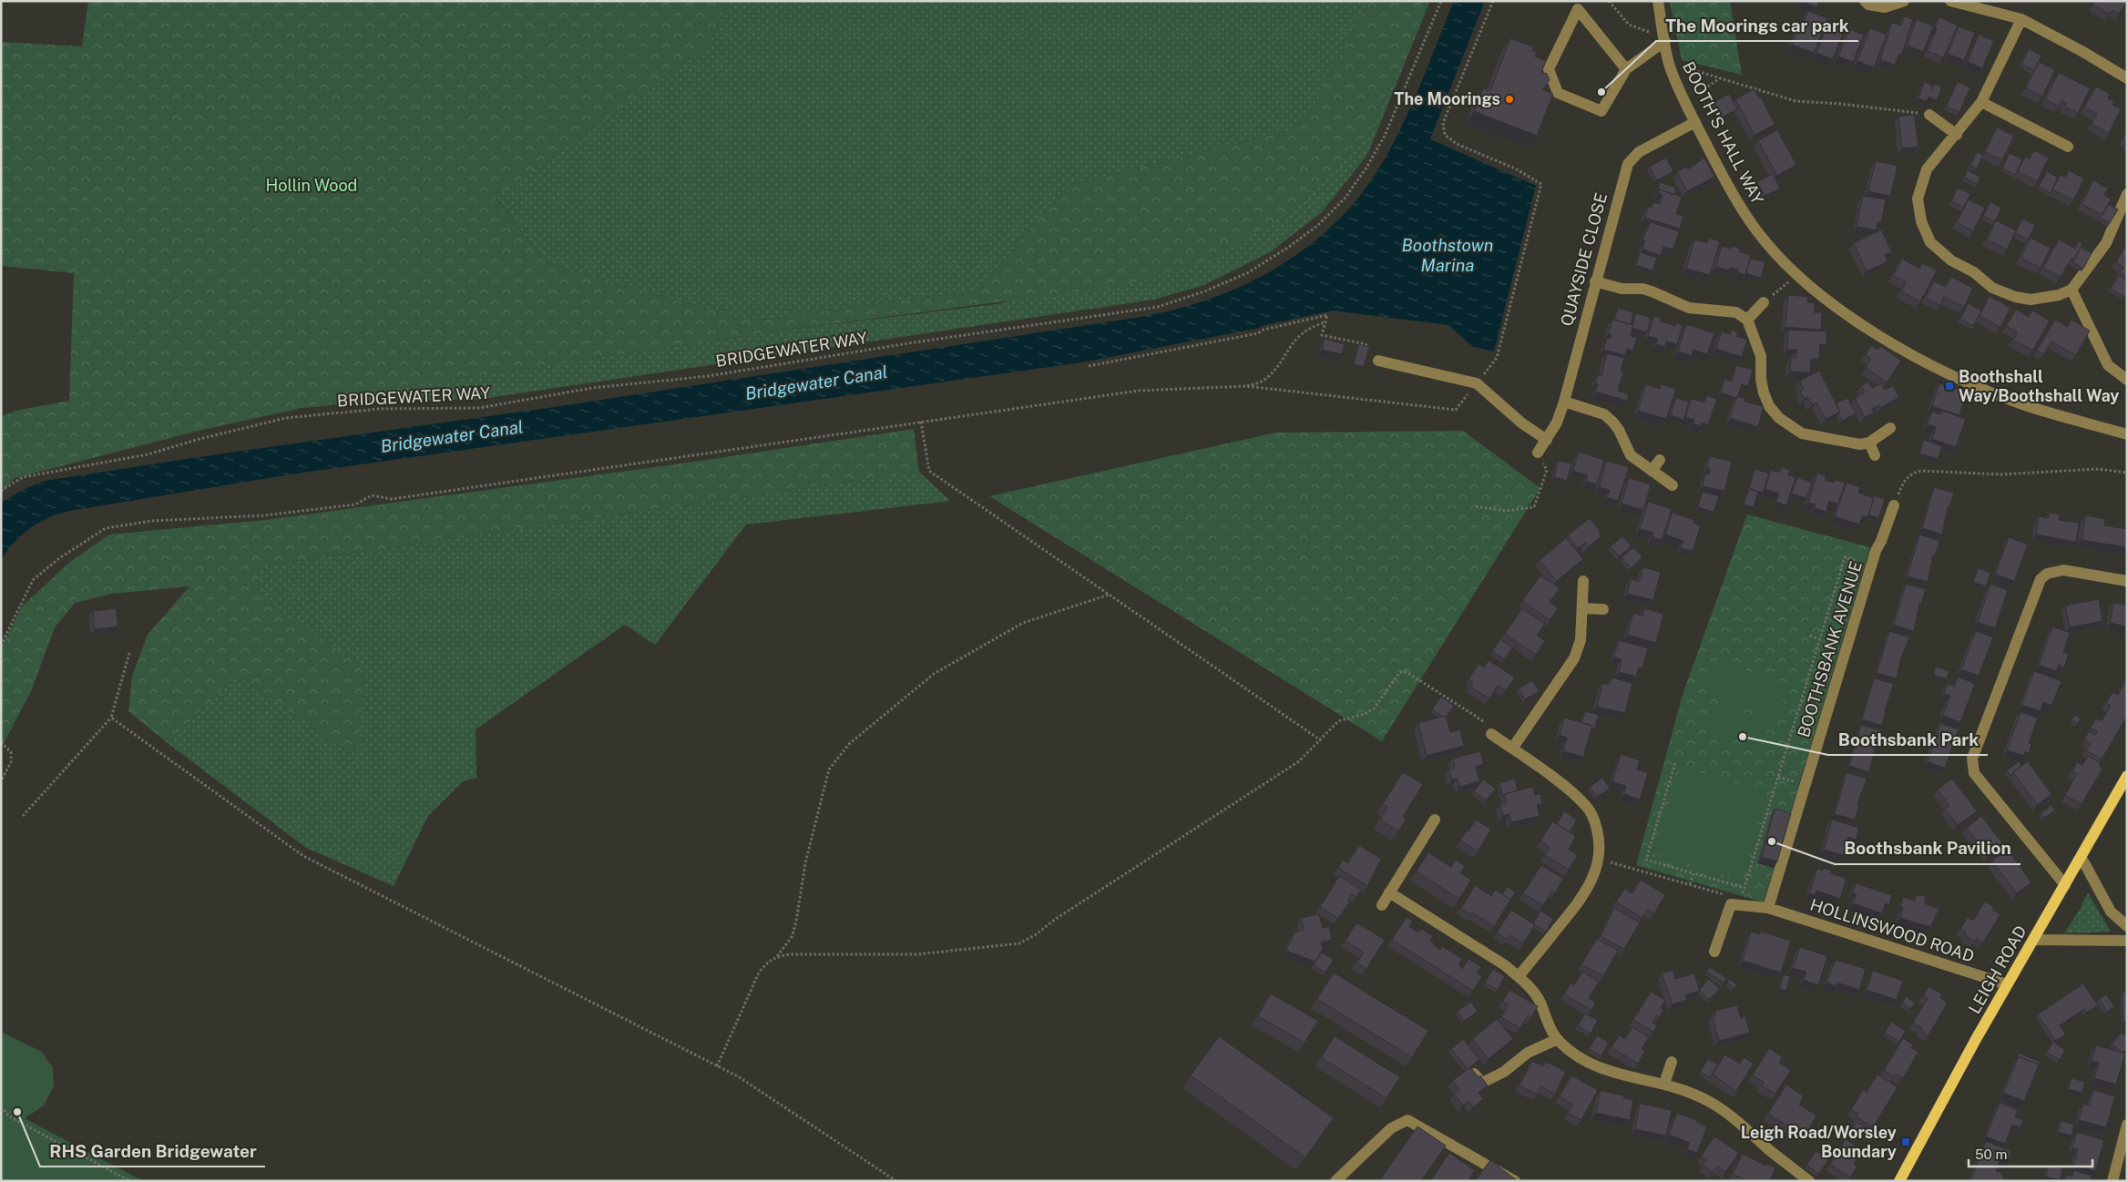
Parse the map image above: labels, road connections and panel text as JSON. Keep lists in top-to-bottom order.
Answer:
{
  "streets": {
    "main road": ["LEIGH ROAD"],
    "street": [
      "BOOTH'S HALL WAY",
      "QUAYSIDE CLOSE",
      "BOOTHSBANK AVENUE",
      "HOLLINSWOOD ROAD"
    ],
    "path": ["BRIDGEWATER WAY"]
  },
  "crossings": [
    ["BOOTH'S HALL WAY", "QUAYSIDE CLOSE"],
    ["BOOTHSBANK AVENUE", "HOLLINSWOOD ROAD"],
    ["HOLLINSWOOD ROAD", "LEIGH ROAD"]
  ],
  "water": ["Boothstown Marina", "Bridgewater Canal"],
  "parks": ["Hollin Wood"],
  "places": {
    "other": [
      "The Moorings car park",
      "The Moorings",
      "Boothsbank Park",
      "Boothsbank Pavilion",
      "RHS Garden Bridgewater"
    ],
    "transit": ["Boothshall Way/Boothshall Way", "Leigh Road/Worsley Boundary"]
  },
  "scale_bar": "50 m"
}
